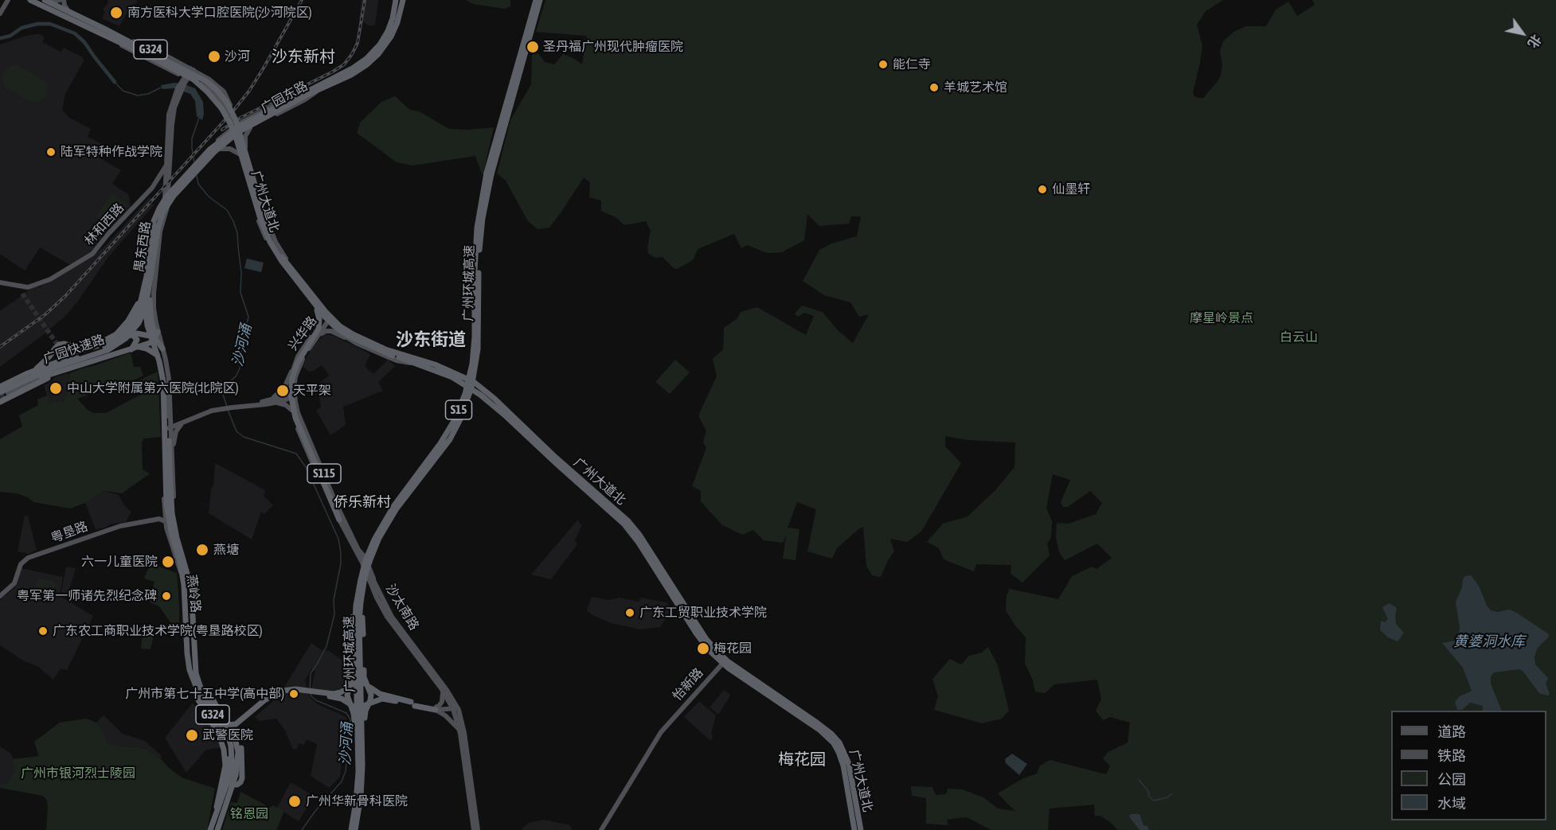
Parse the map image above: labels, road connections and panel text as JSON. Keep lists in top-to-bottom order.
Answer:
{
  "streets": {
    "highway": [
      "G324",
      "广州大道北",
      "广州环城高速",
      "广园快速路",
      "S15",
      "燕岭路"
    ],
    "main road": [
      "广园东路",
      "林和西路",
      "禺东西路",
      "兴华路",
      "S115",
      "粤垦路",
      "沙太南路",
      "怡新路"
    ]
  },
  "crossings": [
    ["G324", "广州大道北"],
    ["G324", "禺东西路"],
    ["G324", "燕岭路"],
    ["广园东路", "广州大道北"],
    ["广园东路", "禺东西路"],
    ["广州大道北", "禺东西路"],
    ["广州大道北", "兴华路"],
    ["广州大道北", "怡新路"],
    ["林和西路", "禺东西路"],
    ["禺东西路", "广园快速路"],
    ["禺东西路", "燕岭路"],
    ["兴华路", "S115"],
    ["广园快速路", "燕岭路"],
    ["粤垦路", "燕岭路"]
  ],
  "districts": [
    "沙东新村",
    "沙东街道",
    "侨乐新村",
    "梅花园"
  ],
  "water": ["沙河涌", "黄婆洞水库"],
  "parks": [
    "摩星岭景点",
    "白云山",
    "广州市银河烈士陵园",
    "铭恩园"
  ],
  "places": [
    "南方医科大学口腔医院(沙河院区)",
    "圣丹福广州现代肿瘤医院",
    "沙河",
    "能仁寺",
    "羊城艺术馆",
    "陆军特种作战学院",
    "仙墨轩",
    "中山大学附属第六医院(北院区)",
    "天平架",
    "燕塘",
    "六一儿童医院",
    "粤军第一师诸先烈纪念碑",
    "广东工贸职业技术学院",
    "广东农工商职业技术学院(粤垦路校区)",
    "梅花园",
    "广州市第七十五中学(高中部)",
    "武警医院",
    "广州华新骨科医院"
  ],
  "legend": [
    "道路",
    "铁路",
    "公园",
    "水域"
  ],
  "north": "bottom right"
}
